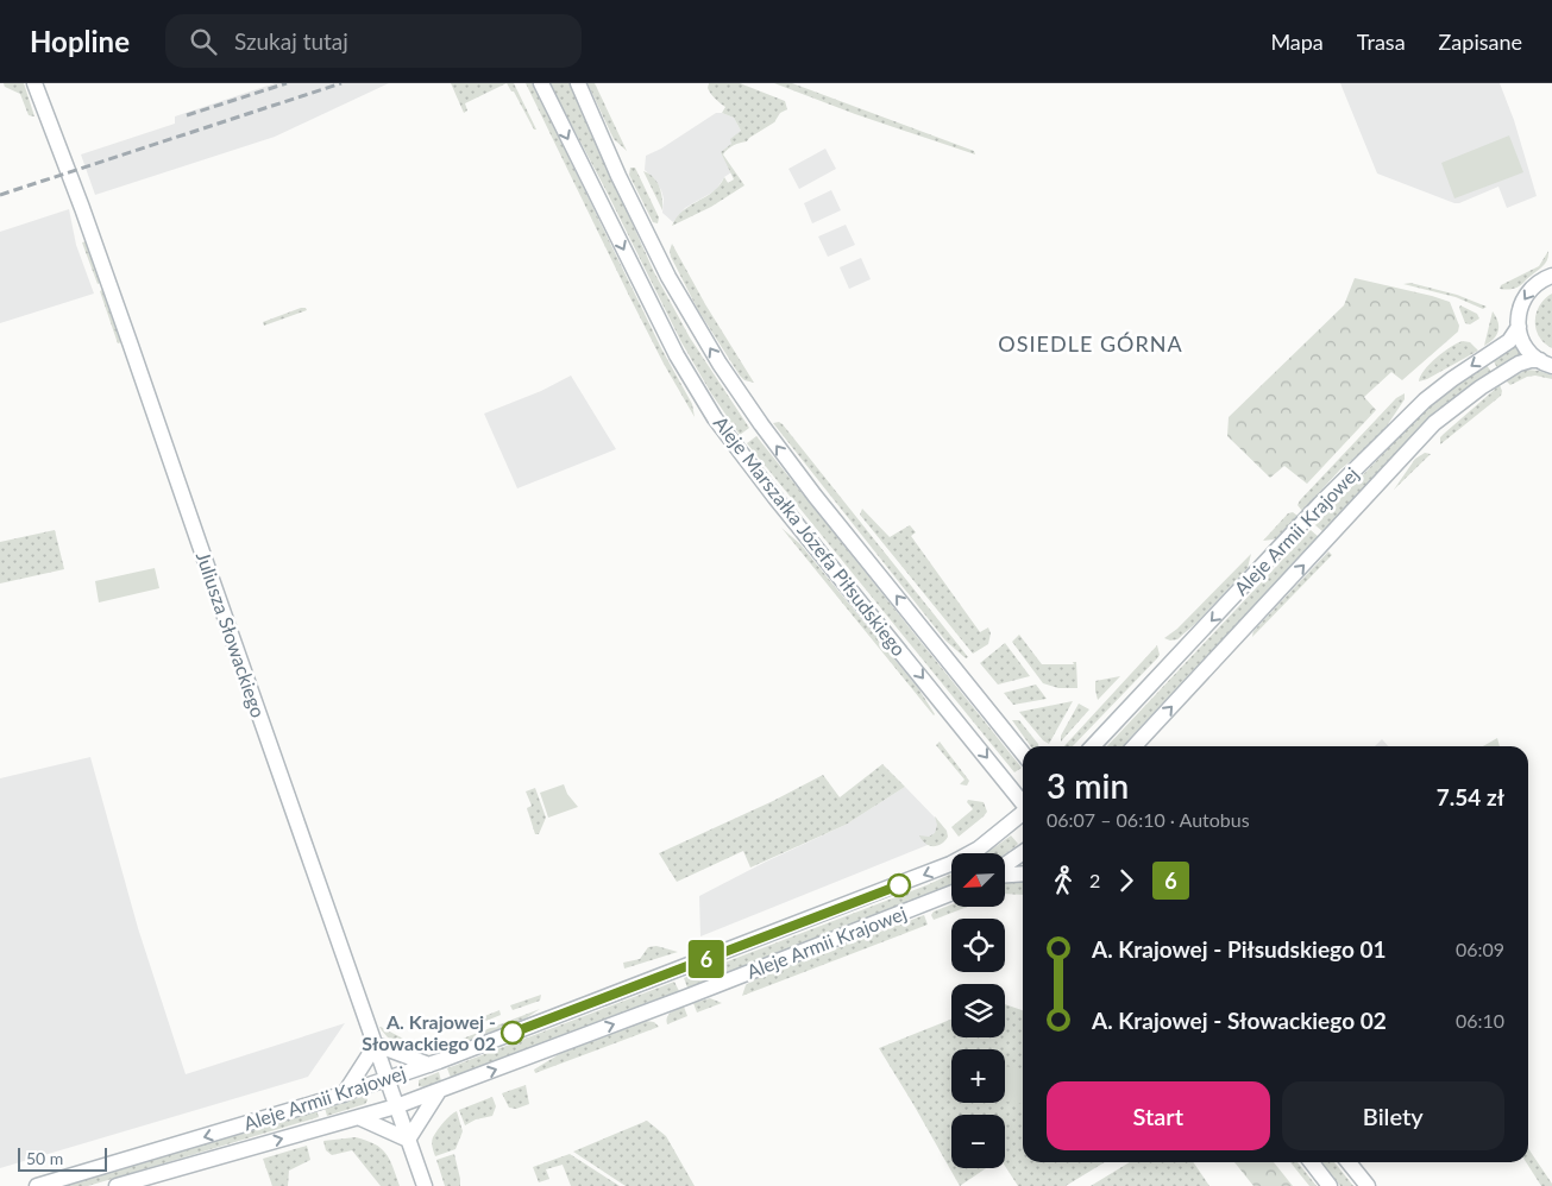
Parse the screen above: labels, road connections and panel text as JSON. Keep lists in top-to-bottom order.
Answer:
{
  "streets": {
    "main road": ["Aleje Armii Krajowej", "Aleje Marszałka Józefa Piłsudskiego", "Juliusza Słowackiego"]
  },
  "crossings": [
    ["Aleje Armii Krajowej", "Juliusza Słowackiego"]
  ],
  "districts": ["OSIEDLE GÓRNA"],
  "places": ["A. Krajowej - Słowackiego 02"],
  "lines": ["bus line 6"],
  "scale_bar": "50 m",
  "north": "bottom left",
  "page": {
    "header": "Hopline",
    "search": "Szukaj tutaj",
    "nav": ["Mapa", "Trasa", "Zapisane"],
    "on_map": "6",
    "heading": ["3 min", "06:07 – 06:10 · Autobus", "7.54 zł"],
    "legs": ["2", "6"],
    "map_buttons": ["+", "−"],
    "list": [
      {
        "name": "A. Krajowej - Piłsudskiego 01",
        "value": "06:09"
      },
      {
        "name": "A. Krajowej - Słowackiego 02",
        "value": "06:10"
      }
    ],
    "buttons": ["Start", "Bilety"],
    "scale": "50 m"
  }
}
